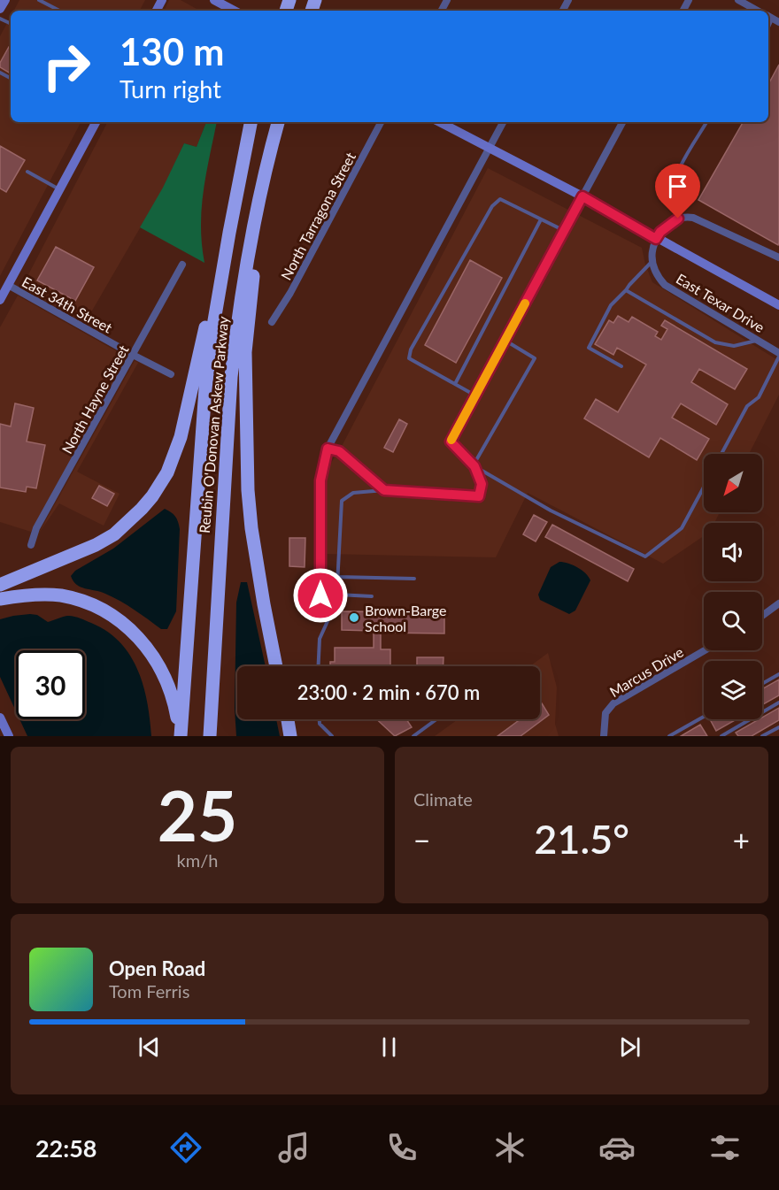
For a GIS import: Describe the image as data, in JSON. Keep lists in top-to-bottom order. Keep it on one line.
{"streets":{"highway":["Reubin O'Donovan Askew Parkway"],"main road":["East Texar Drive"],"street":["North Tarragona Street","East 34th Street","North Hayne Street","Marcus Drive"]},"crossings":[["East 34th Street","North Hayne Street"]],"places":["Brown-Barge School"],"north":"bottom left","page":{"turn":["130 m","Turn right"],"limit":"30","trip":"23:00 · 2 min · 670 m","tile":[["25","km/h"],"Climate"],"heat":["−","21.5°","+"],"song":["Open Road","Tom Ferris"],"tabs":"22:58"}}
